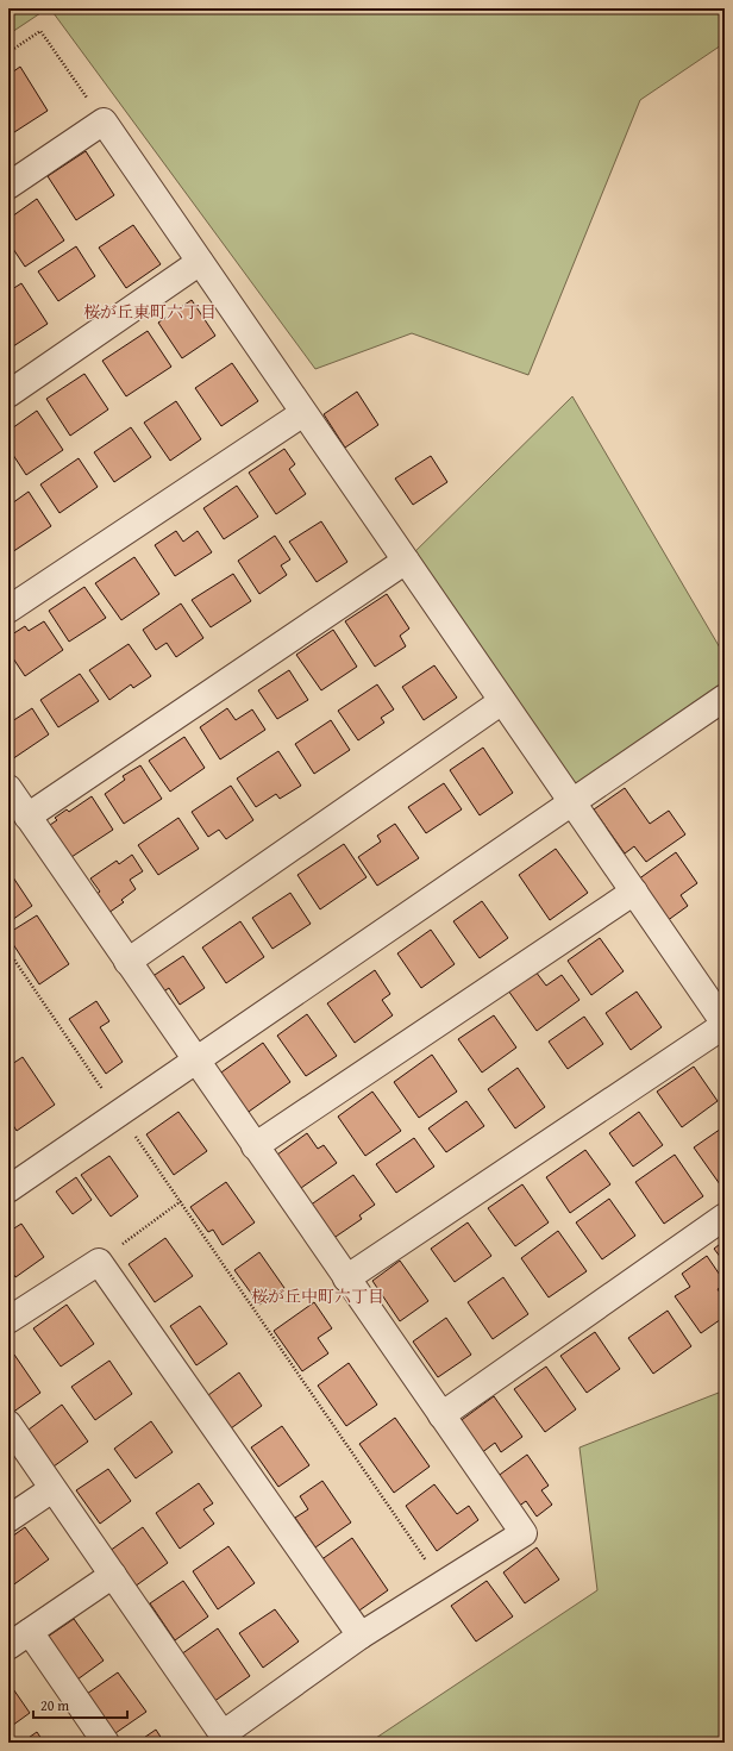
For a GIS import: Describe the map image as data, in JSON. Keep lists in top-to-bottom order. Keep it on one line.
{"districts":["桜が丘東町六丁目","桜が丘中町六丁目"],"scale_bar":"20 m"}
